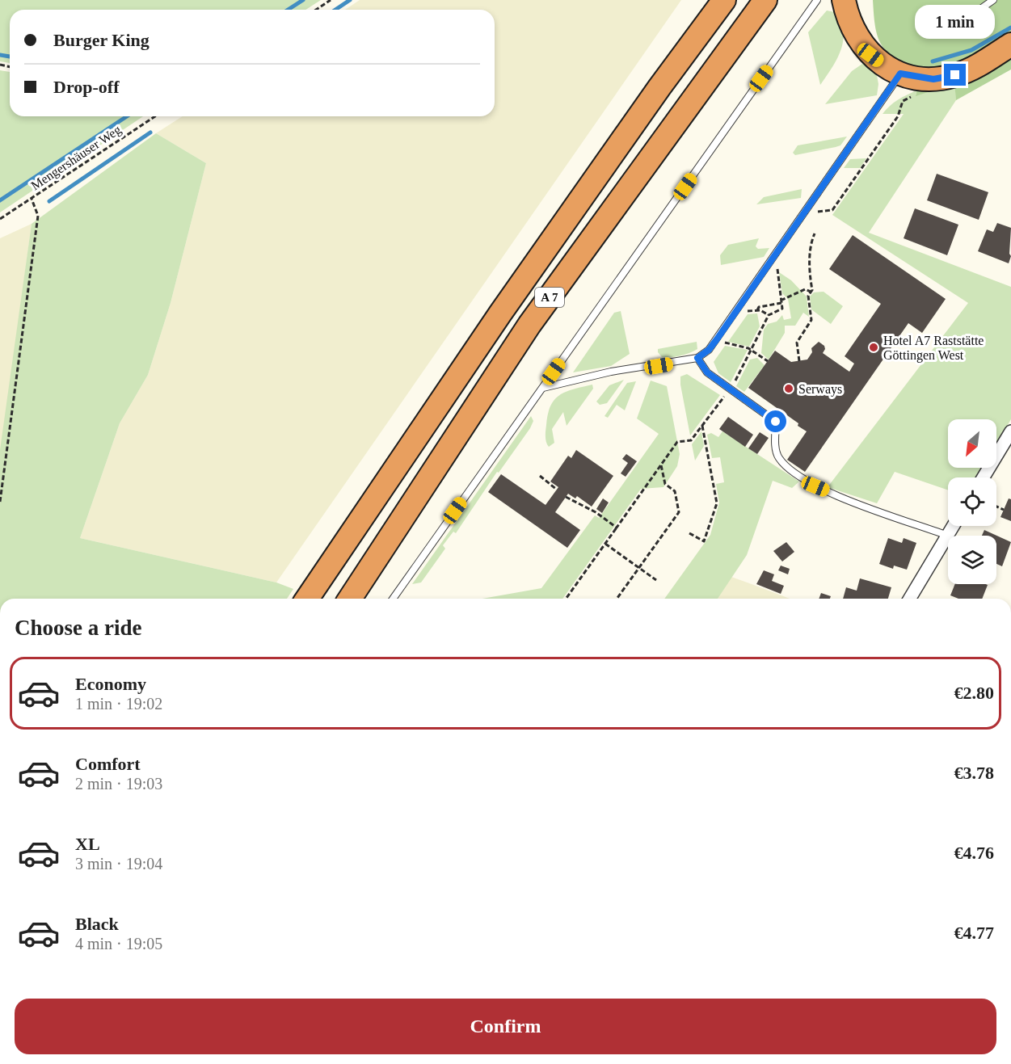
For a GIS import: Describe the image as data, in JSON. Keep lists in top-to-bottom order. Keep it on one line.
{"streets":{"highway":["A 7"],"path":["Mengershäuser Weg"]},"places":["Hotel A7 Raststätte Göttingen West","Serways"],"north":"bottom left","page":{"bubble":"1 min","banner":["Burger King","Drop-off"],"heading":"Choose a ride","list":[{"name":"Economy","note":"1 min · 19:02","value":"€2.80"},{"name":"Comfort","note":"2 min · 19:03","value":"€3.78"},{"name":"XL","note":"3 min · 19:04","value":"€4.76"},{"name":"Black","note":"4 min · 19:05","value":"€4.77"}],"buttons":"Confirm"}}
